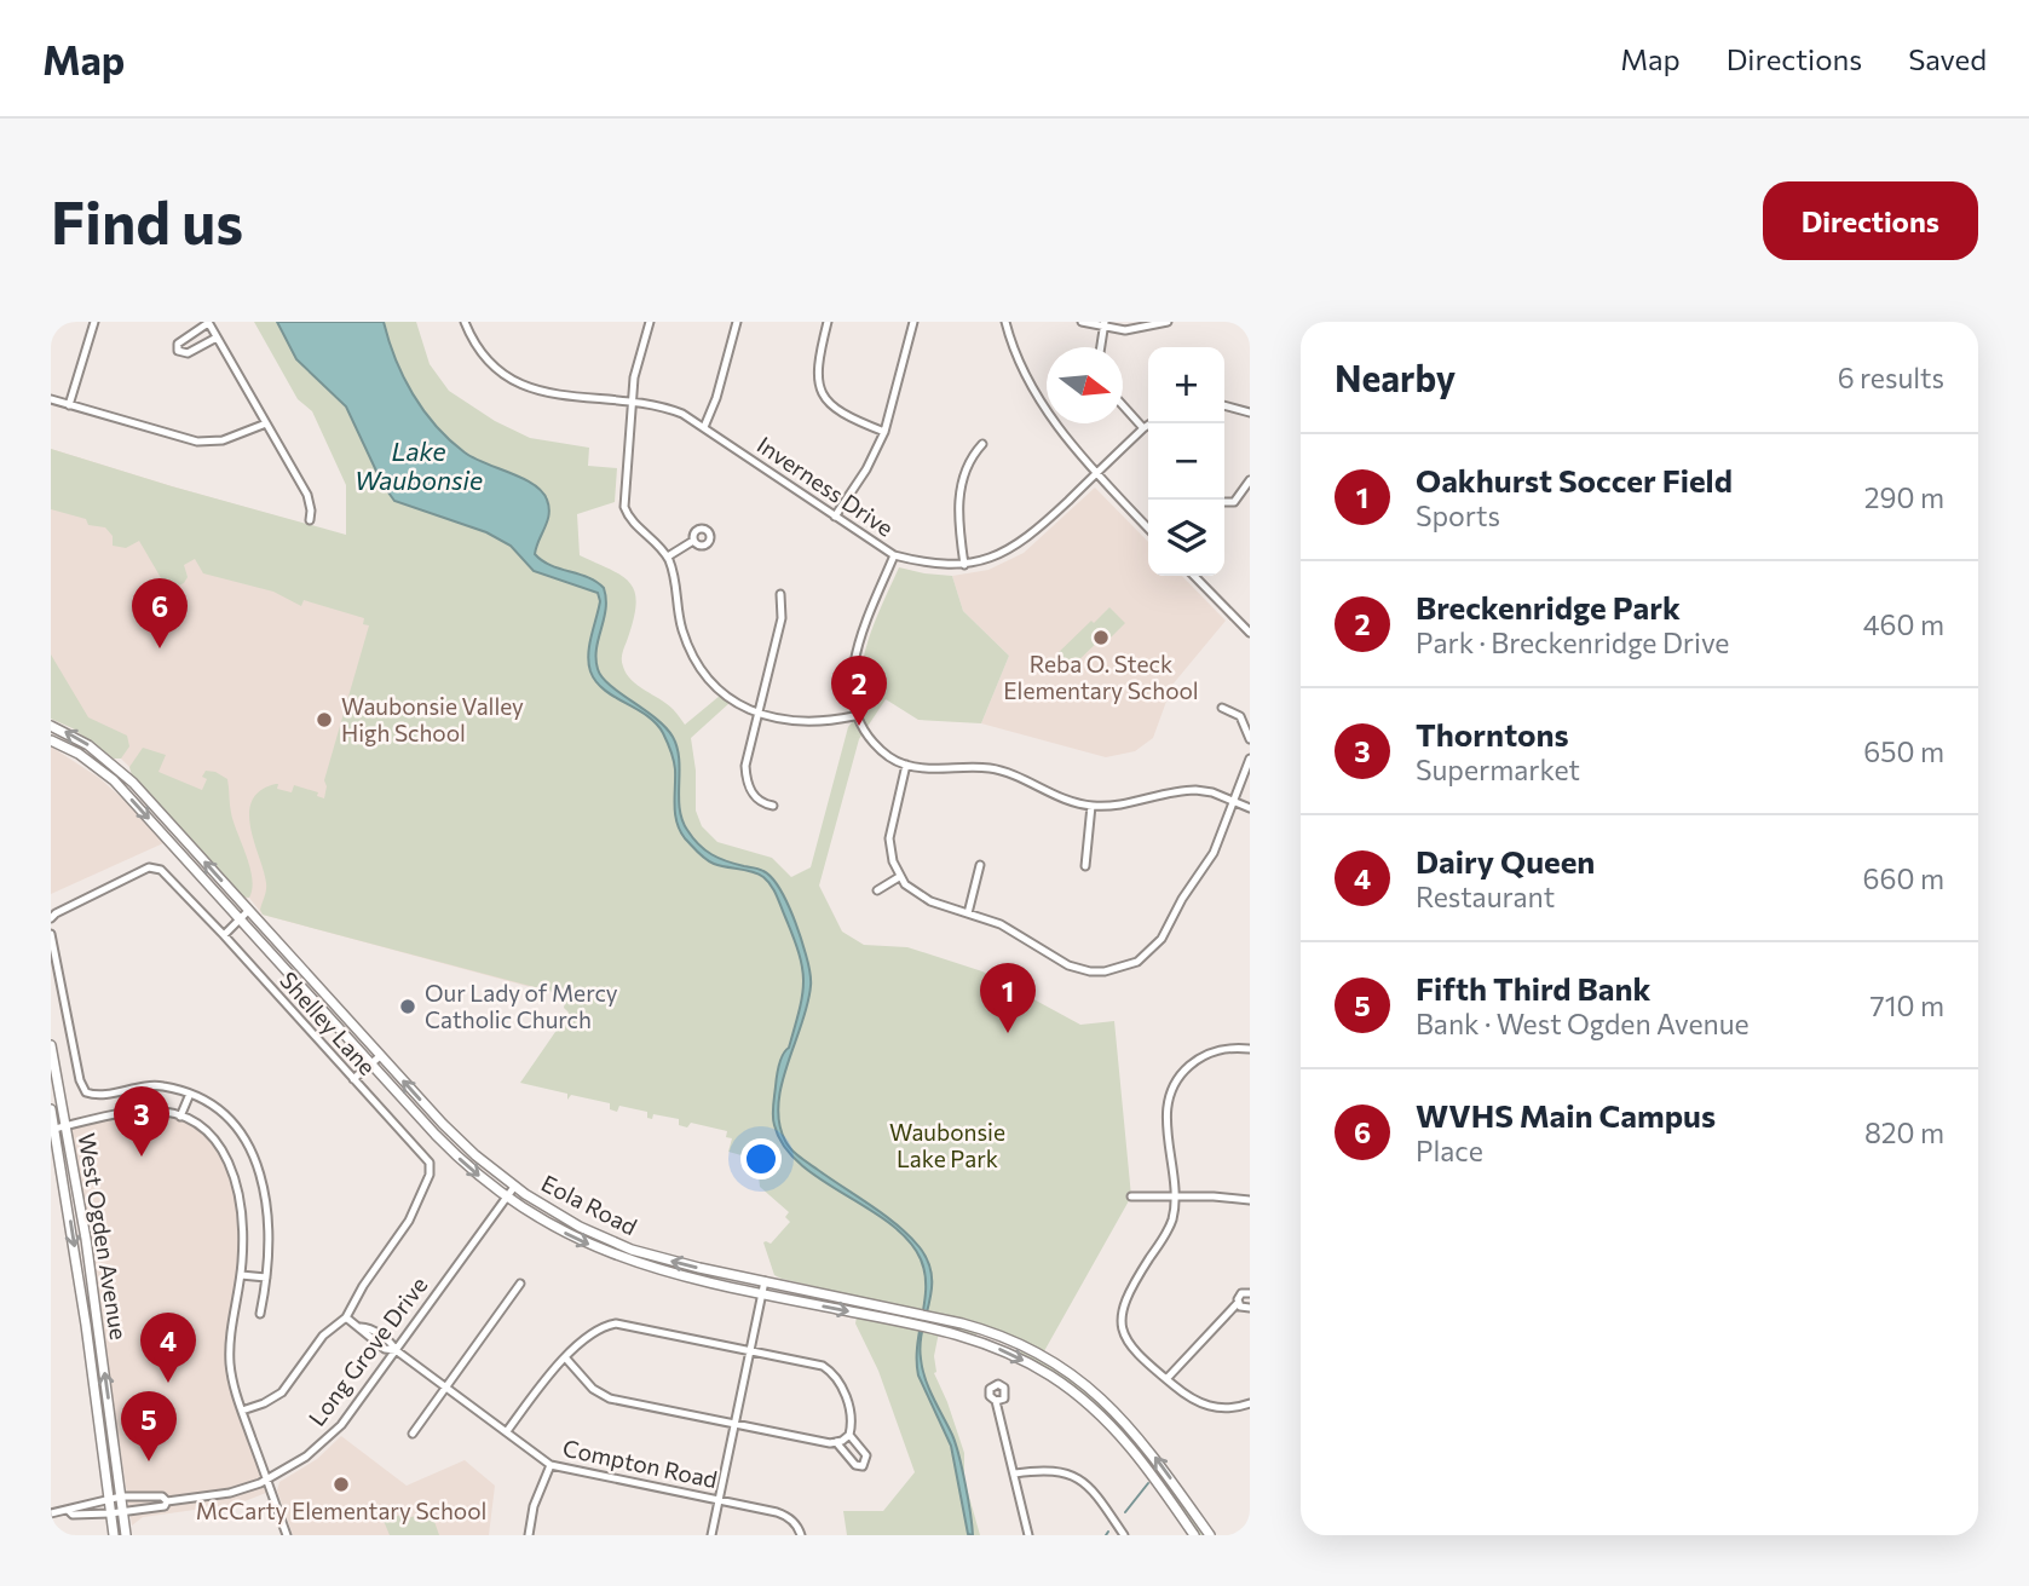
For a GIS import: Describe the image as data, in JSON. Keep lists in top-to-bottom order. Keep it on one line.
{"streets":{"main road":["Eola Road","West Ogden Avenue"],"street":["Inverness Drive","Shelley Lane","Long Grove Drive","Compton Road"]},"crossings":[["Shelley Lane","Compton Road"],["Eola Road","Long Grove Drive"],["West Ogden Avenue","Long Grove Drive"],["Long Grove Drive","Compton Road"]],"water":["Lake Waubonsie"],"parks":["Waubonsie Lake Park"],"places":["Reba O. Steck Elementary School","Waubonsie Valley High School","Our Lady of Mercy Catholic Church","McCarty Elementary School"],"north":"right","page":{"header":"Map","nav":["Map","Directions","Saved"],"buttons":"Directions","title":"Find us","heading":["Nearby","6 results"],"map_buttons":["+","−"],"list":[{"mark":"1","name":"Oakhurst Soccer Field","note":"Sports","value":"290 m"},{"mark":"2","name":"Breckenridge Park","note":"Park · Breckenridge Drive","value":"460 m"},{"mark":"3","name":"Thorntons","note":"Supermarket","value":"650 m"},{"mark":"4","name":"Dairy Queen","note":"Restaurant","value":"660 m"},{"mark":"5","name":"Fifth Third Bank","note":"Bank · West Ogden Avenue","value":"710 m"},{"mark":"6","name":"WVHS Main Campus","note":"Place","value":"820 m"}],"pins":["6","2","1","3","4","5"]}}
